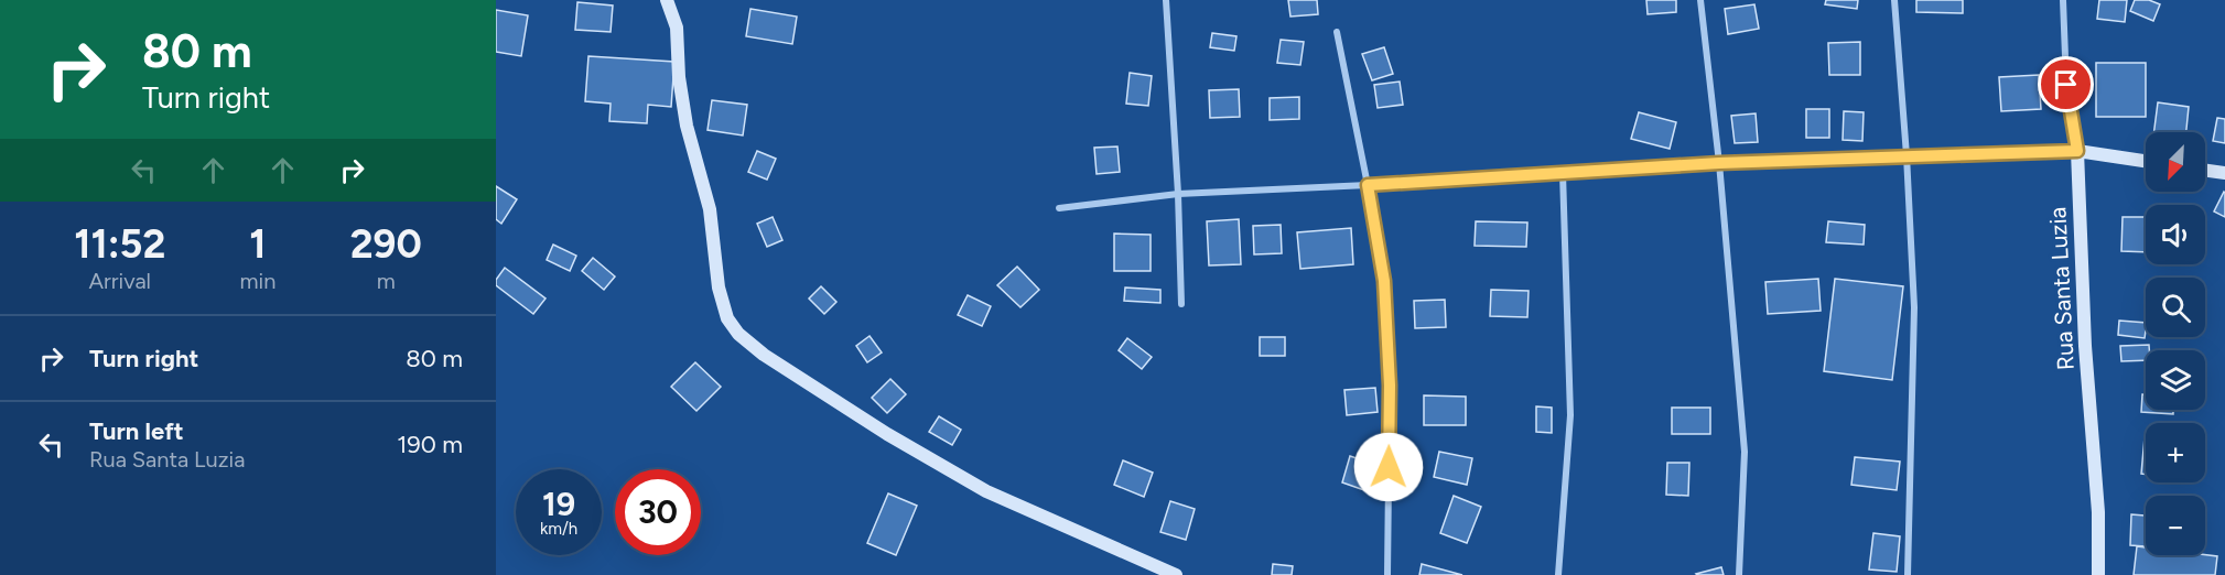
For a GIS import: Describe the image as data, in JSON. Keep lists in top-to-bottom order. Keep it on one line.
{"streets":{"street":["Rua Santa Luzia"]},"north":"bottom left","page":{"turn":["80 m","Turn right"],"map_buttons":["+","−"],"eta":["11:52","Arrival","1","min","290","m"],"list":[{"name":"Turn right","value":"80 m"},{"name":"Turn left","note":"Rua Santa Luzia","value":"190 m"}],"speed":"19 km/h","limit":"30"}}
